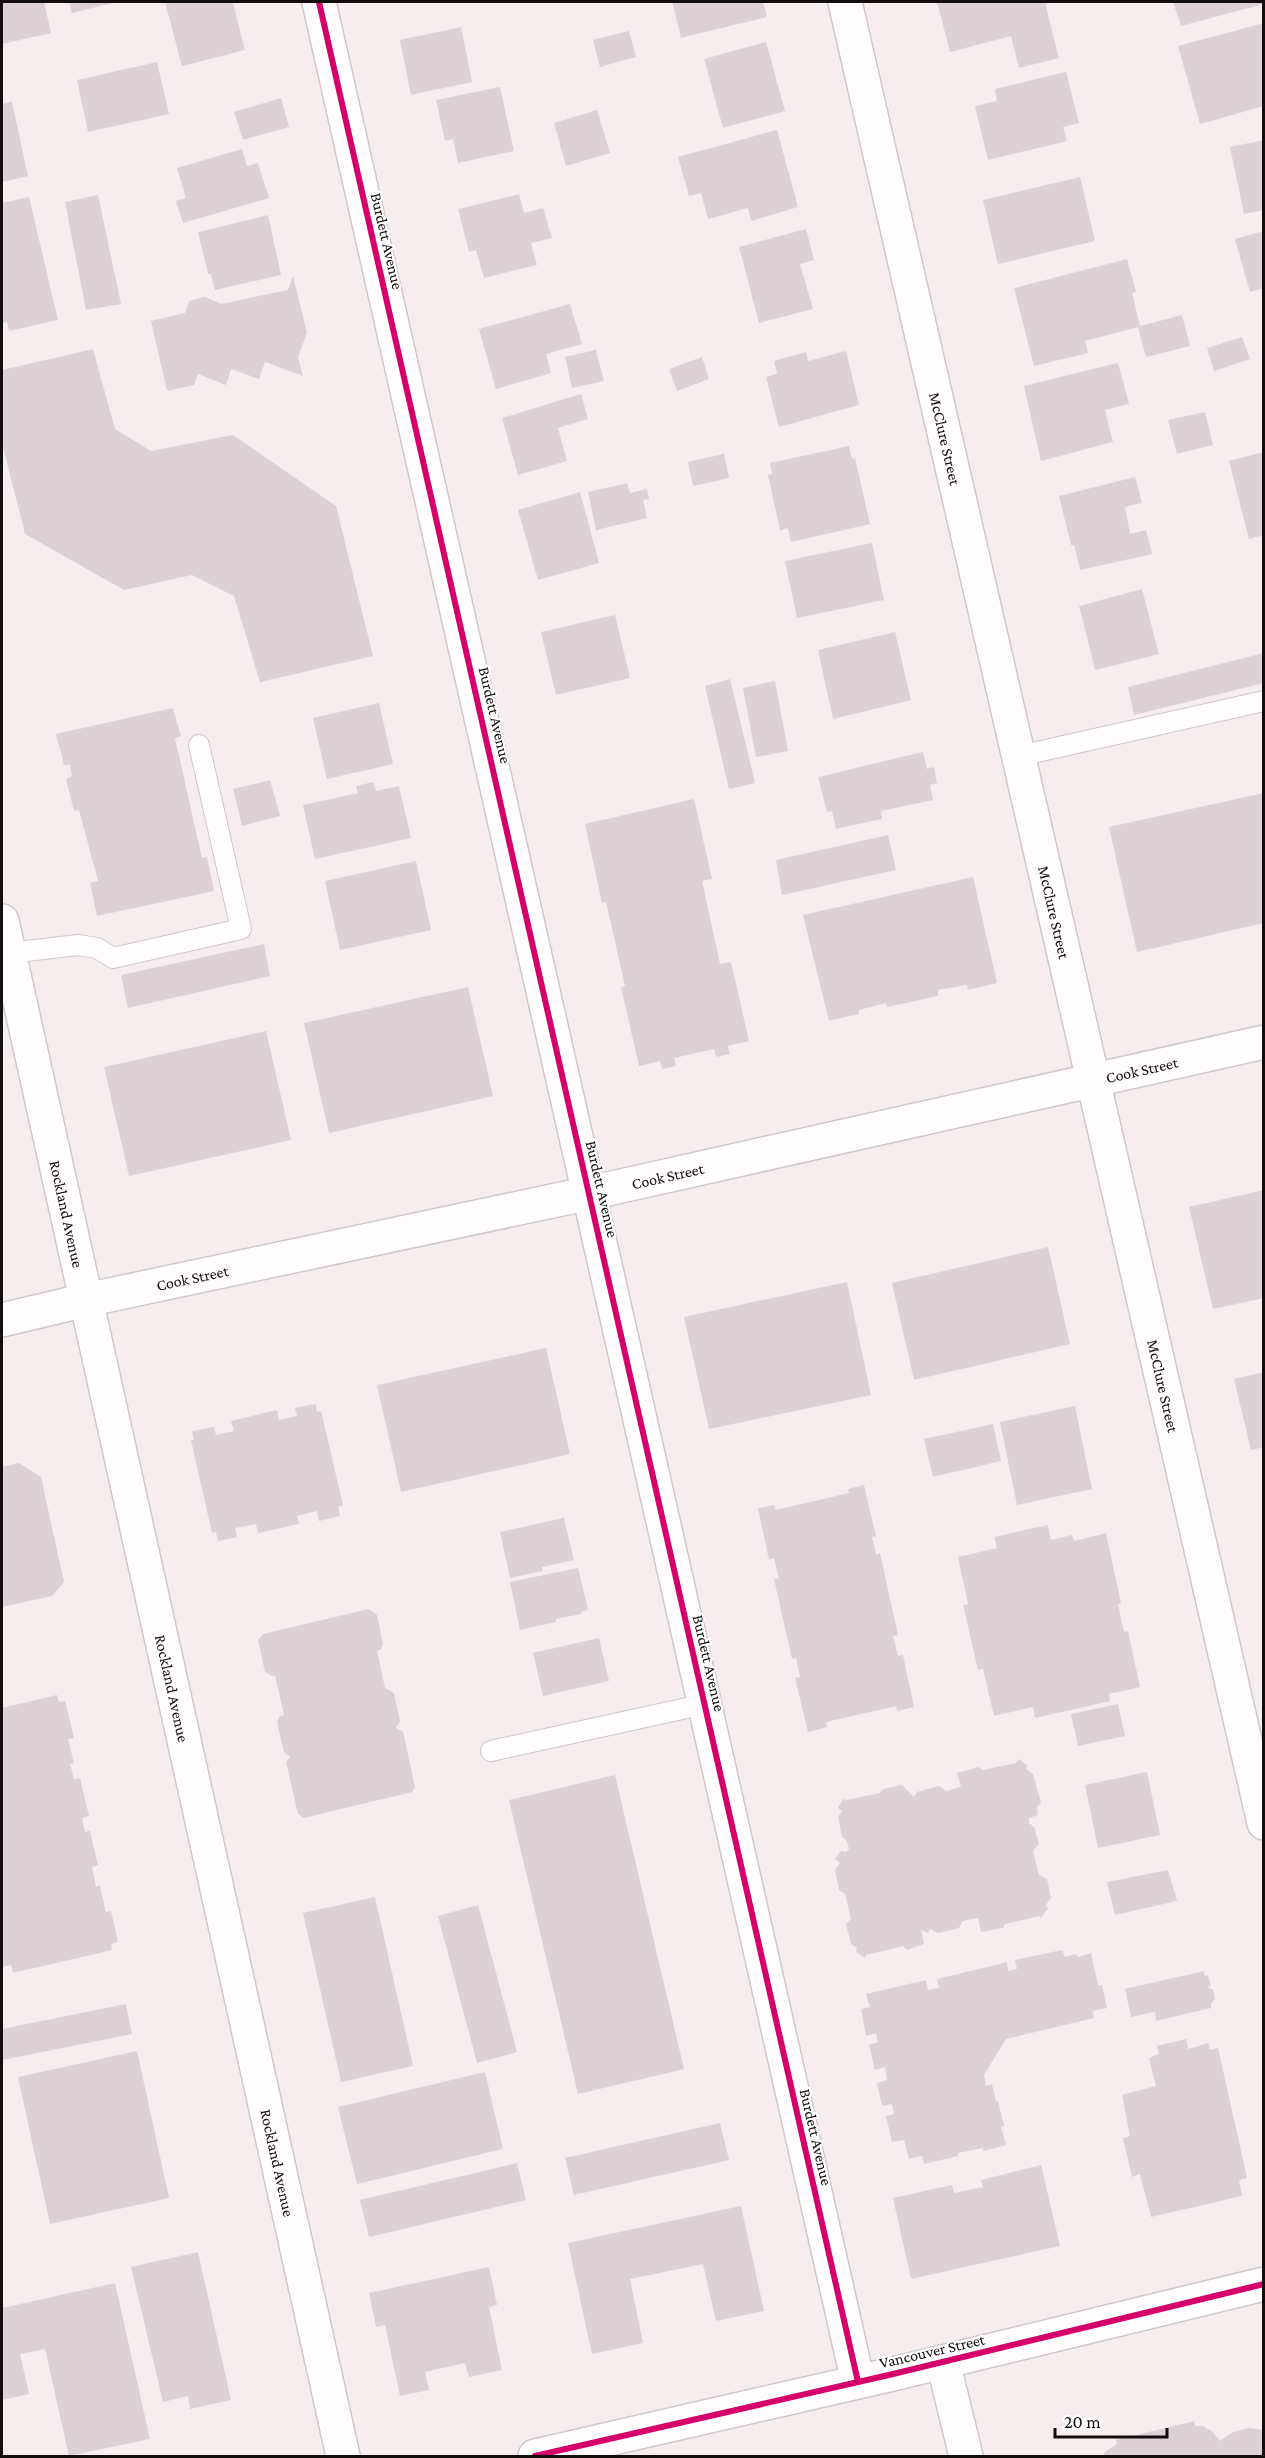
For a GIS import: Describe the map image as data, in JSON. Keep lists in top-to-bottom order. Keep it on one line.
{"streets":{"street":["Burdett Avenue","McClure Street","Cook Street","Rockland Avenue","Vancouver Street"]},"crossings":[["Burdett Avenue","Cook Street"],["Burdett Avenue","Vancouver Street"],["McClure Street","Cook Street"],["Cook Street","Rockland Avenue"]],"scale_bar":"20 m"}
